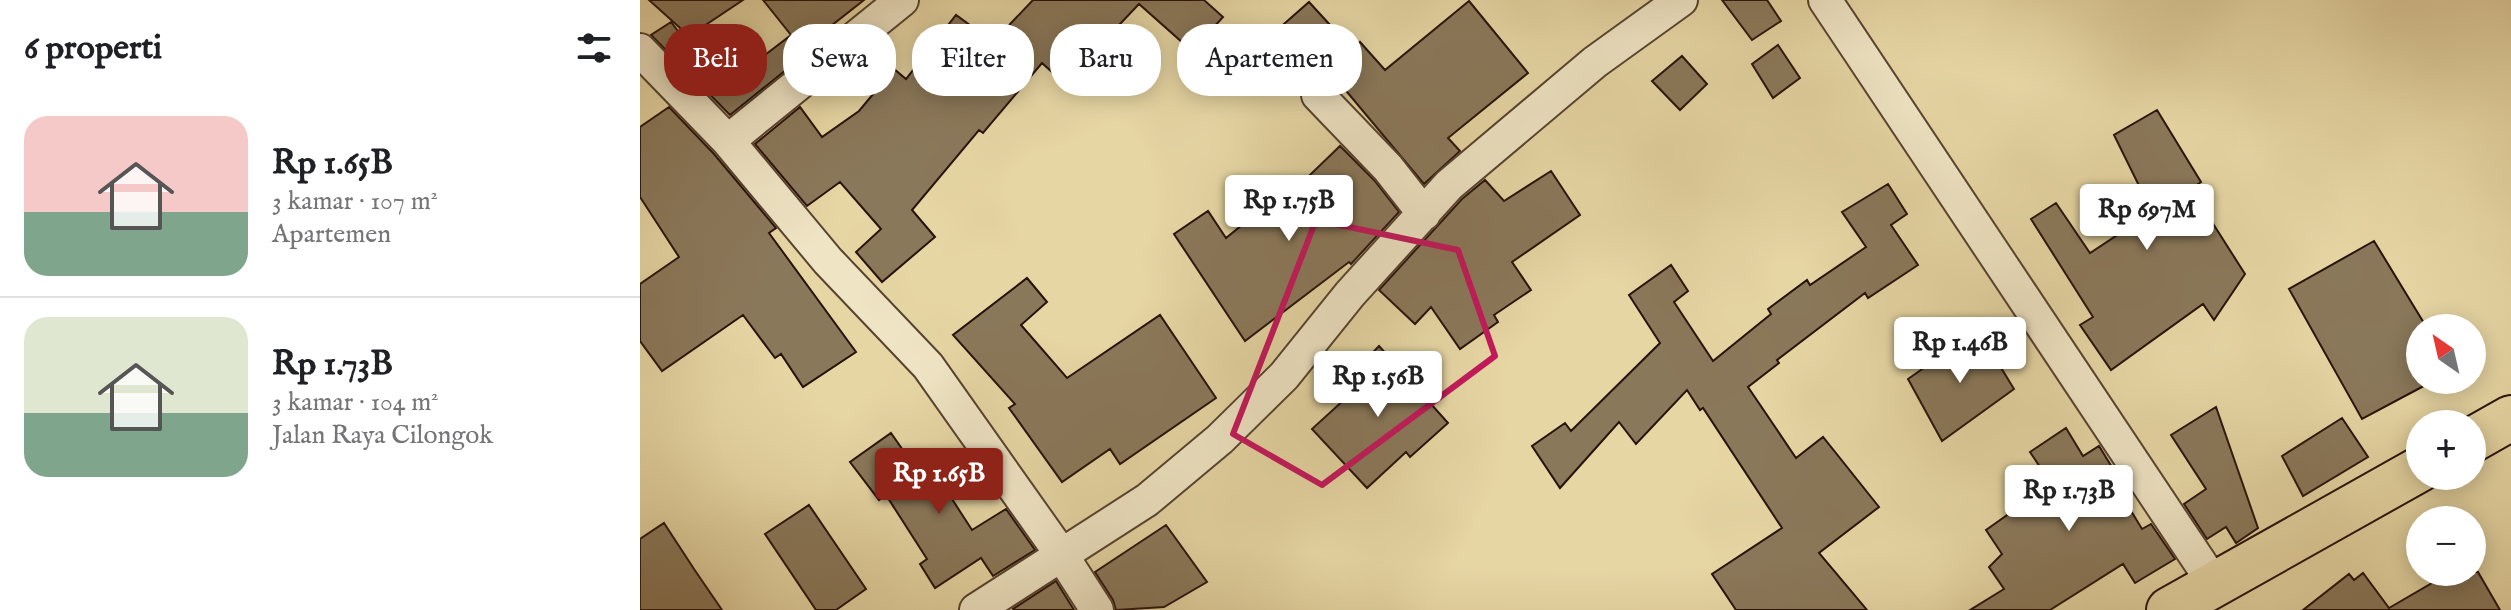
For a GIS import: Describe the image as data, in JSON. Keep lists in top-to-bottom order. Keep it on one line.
{"north":"top left","page":{"heading":"6 properti","chip":["Beli","Sewa","Filter","Baru","Apartemen"],"list":[{"name":"Rp 1.65B","note":"3 kamar · 107 m² · Apartemen"},{"name":"Rp 1.73B","note":"3 kamar · 104 m² · Jalan Raya Cilongok"}],"price":["Rp 1.75B","Rp 697M","Rp 1.46B","Rp 1.56B","Rp 1.65B","Rp 1.73B"],"map_buttons":["+","−"]}}
